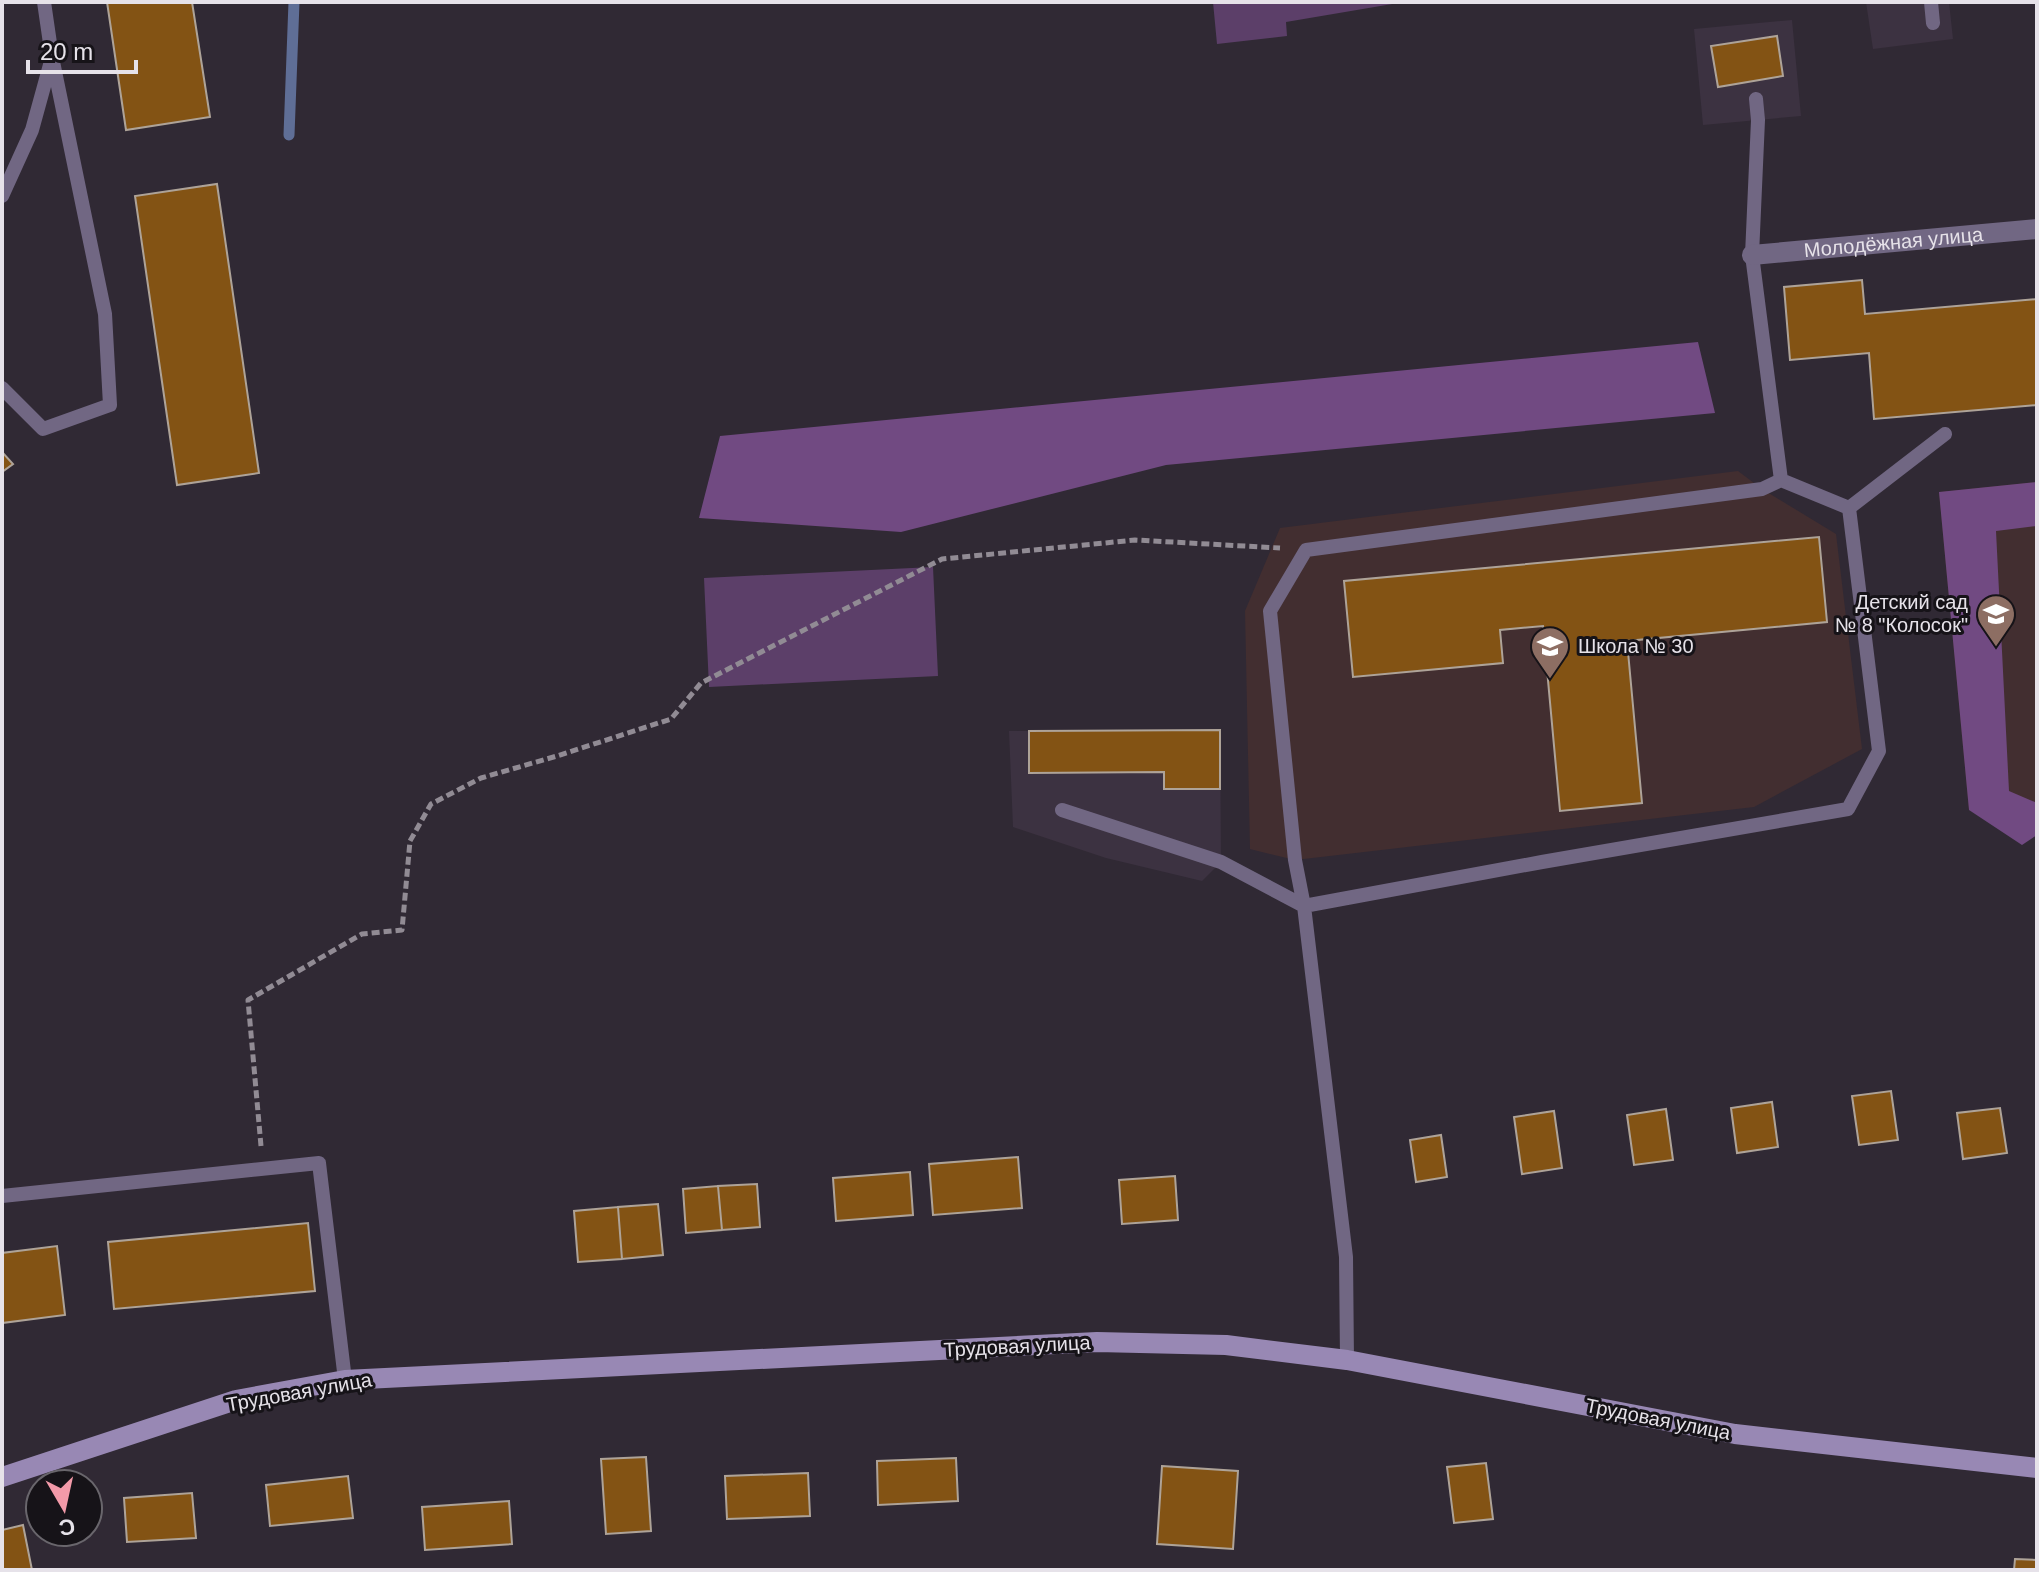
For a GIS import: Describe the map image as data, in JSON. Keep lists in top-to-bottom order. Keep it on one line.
{"streets":{"main road":["Трудовая улица"],"street":["Молодёжная улица"]},"places":{"school or university":["Детский сад № 8 \"Колосок\"","Школа № 30"]},"scale_bar":"20 m","north":"bottom"}
